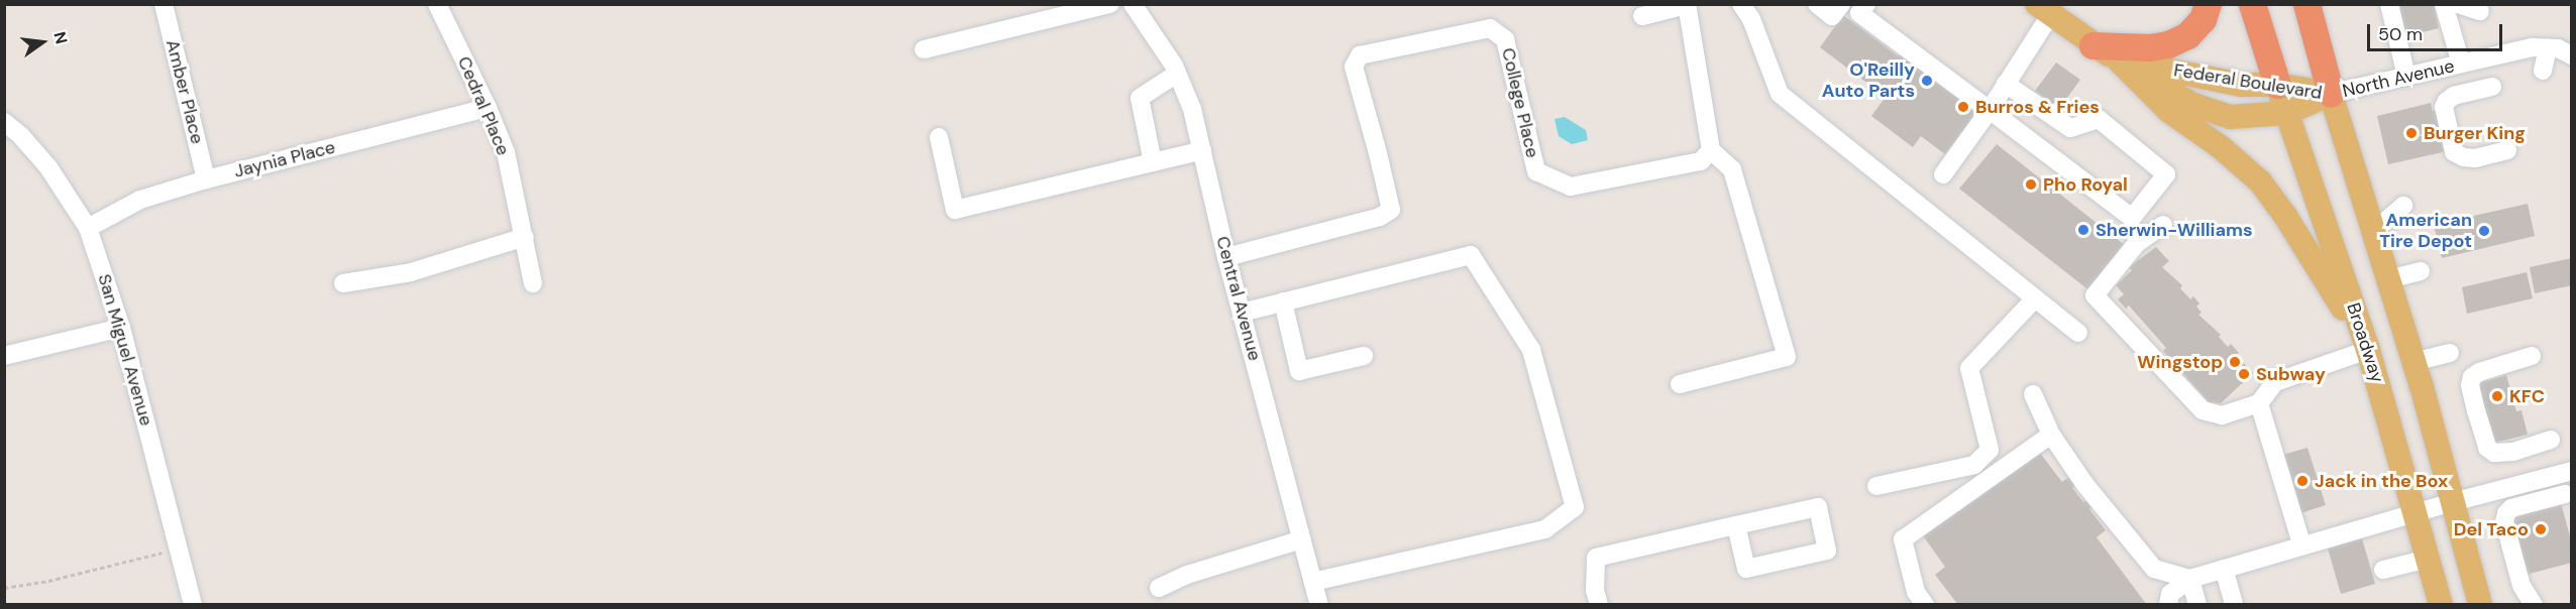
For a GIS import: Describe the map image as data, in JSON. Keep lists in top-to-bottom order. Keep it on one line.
{"streets":{"main road":["Federal Boulevard","Broadway"],"street":["North Avenue","Amber Place","College Place","Cedral Place","Jaynia Place","Central Avenue","San Miguel Avenue"]},"crossings":[["North Avenue","Federal Boulevard"],["Federal Boulevard","Broadway"],["Amber Place","Jaynia Place"],["College Place","Central Avenue"],["Cedral Place","Jaynia Place"],["Jaynia Place","San Miguel Avenue"]],"places":["O'Reilly Auto Parts","Burros & Fries","Burger King","Pho Royal","Sherwin-Williams","American Tire Depot","Wingstop","Subway","KFC","Jack in the Box","Del Taco"],"scale_bar":"50 m","north":"right"}
